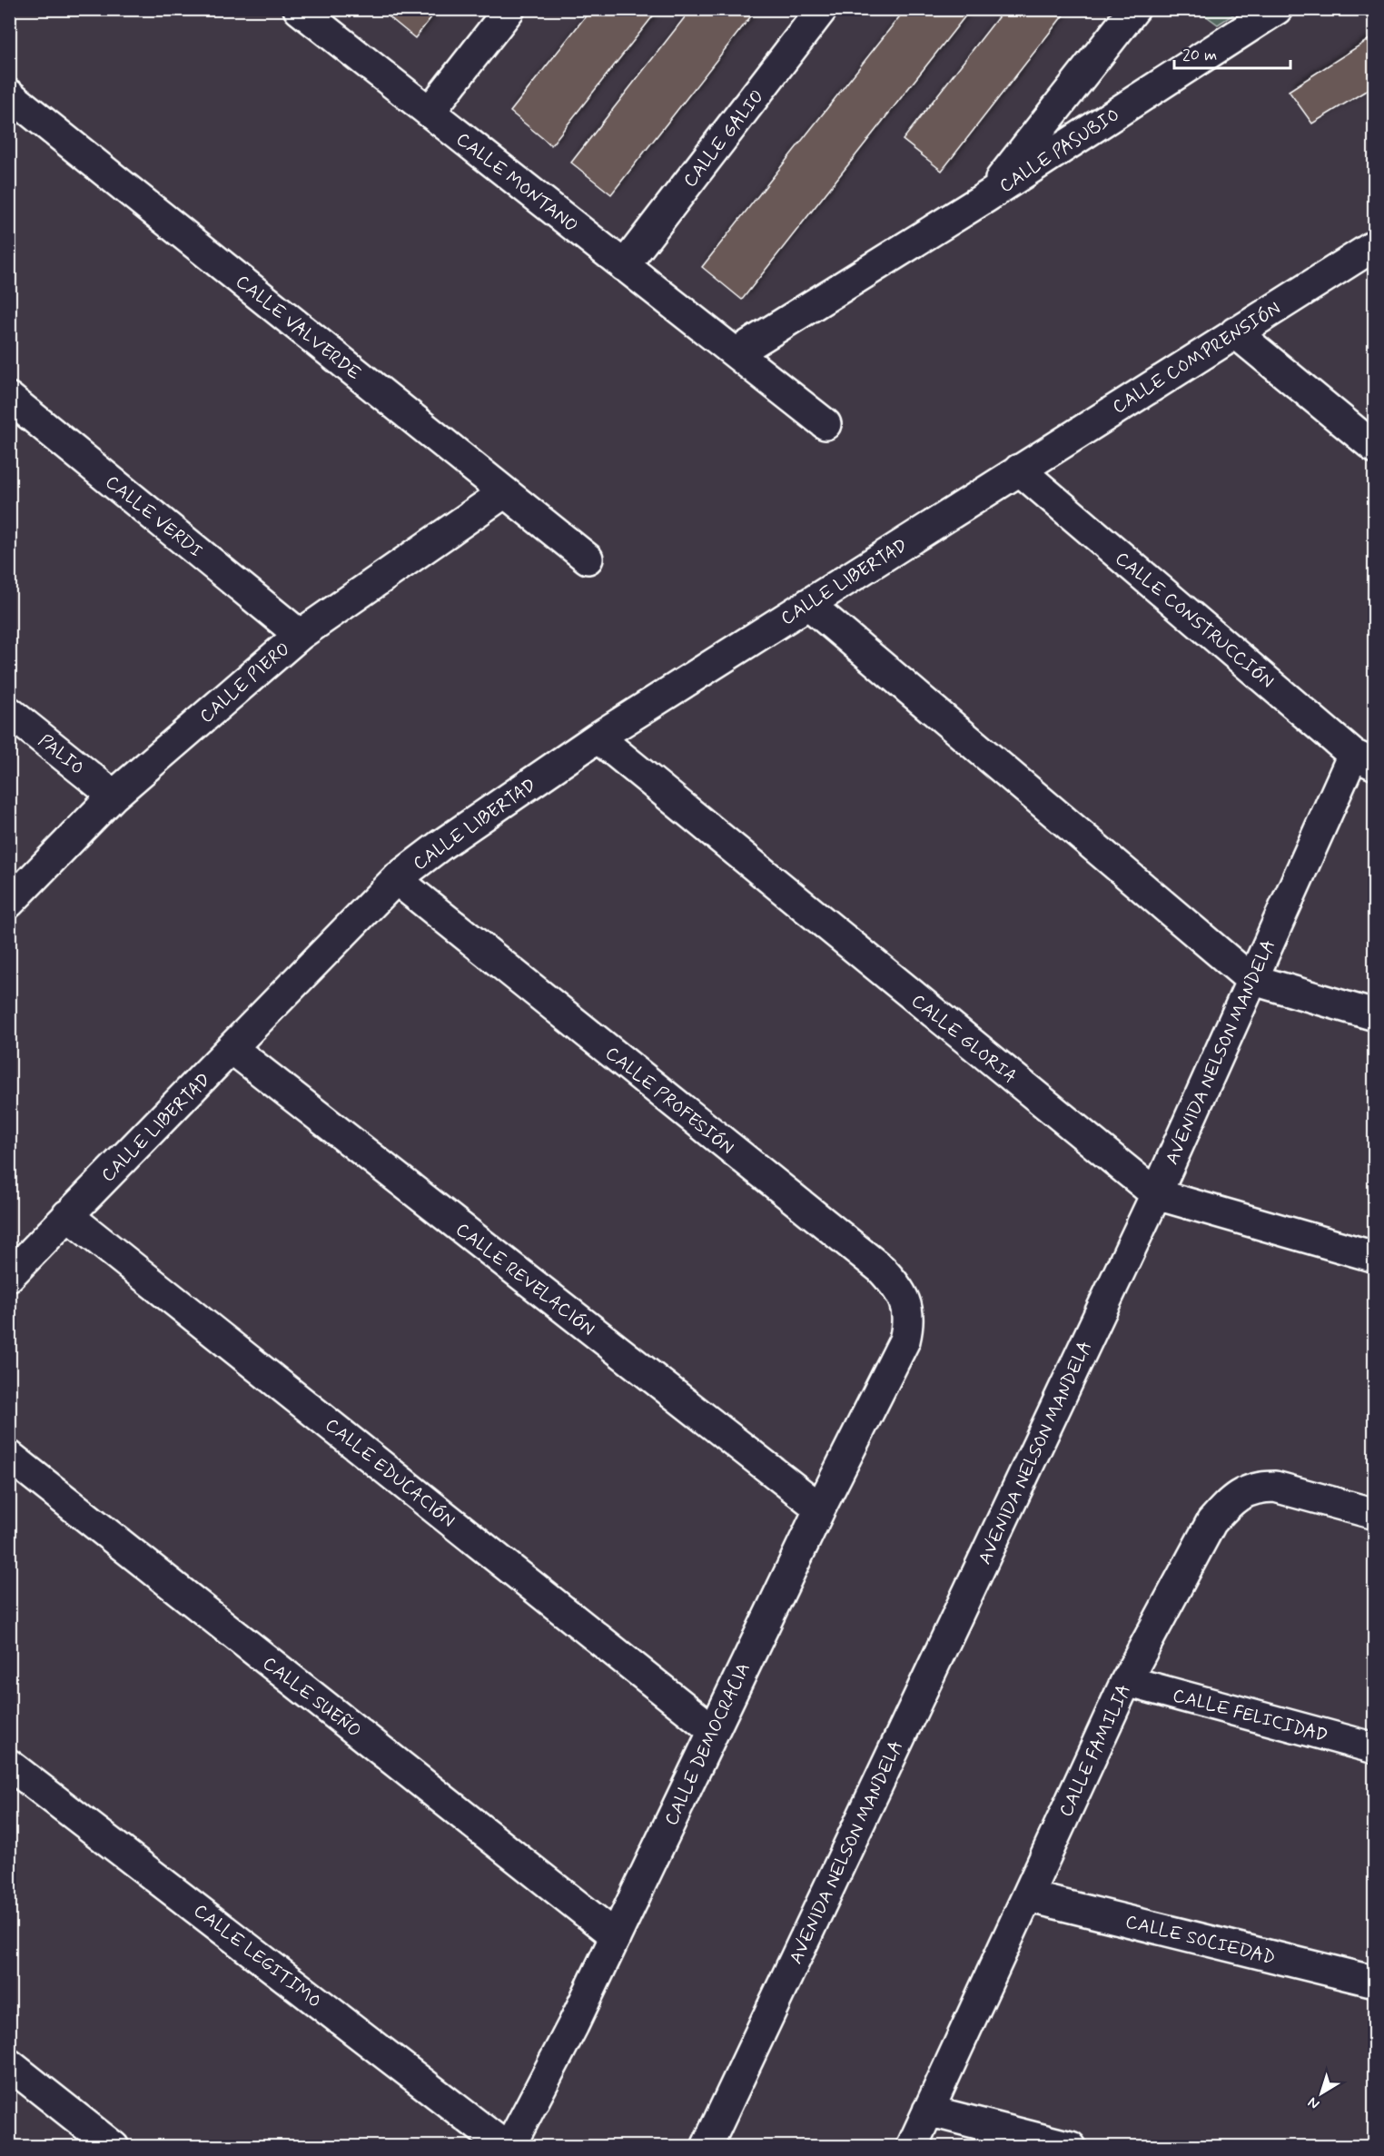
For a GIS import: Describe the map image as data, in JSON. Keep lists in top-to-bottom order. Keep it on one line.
{"streets":{"street":["CALLE GALIO","CALLE PASUBIO","CALLE MONTANO","CALLE VALVERDE","CALLE COMPRENSIÓN","CALLE VERDI","CALLE LIBERTAD","CALLE CONSTRUCCIÓN","CALLE PIERO","PALIO","CALLE GLORIA","AVENIDA NELSON MANDELA","CALLE PROFESIÓN","CALLE REVELACIÓN","CALLE EDUCACIÓN","CALLE SUEÑO","CALLE FELICIDAD","CALLE DEMOCRACIA","CALLE FAMILIA","CALLE SOCIEDAD","CALLE LEGITIMO"]},"crossings":[["CALLE GALIO","CALLE MONTANO"],["CALLE VALVERDE","CALLE PIERO"],["CALLE COMPRENSIÓN","CALLE LIBERTAD"],["CALLE COMPRENSIÓN","CALLE CONSTRUCCIÓN"],["CALLE VERDI","CALLE PIERO"],["CALLE LIBERTAD","CALLE CONSTRUCCIÓN"],["CALLE LIBERTAD","CALLE GLORIA"],["CALLE LIBERTAD","CALLE PROFESIÓN"],["CALLE LIBERTAD","CALLE REVELACIÓN"],["CALLE LIBERTAD","CALLE EDUCACIÓN"],["CALLE CONSTRUCCIÓN","AVENIDA NELSON MANDELA"],["CALLE PIERO","PALIO"],["CALLE GLORIA","AVENIDA NELSON MANDELA"],["CALLE PROFESIÓN","CALLE DEMOCRACIA"],["CALLE REVELACIÓN","CALLE DEMOCRACIA"],["CALLE EDUCACIÓN","CALLE DEMOCRACIA"],["CALLE SUEÑO","CALLE DEMOCRACIA"],["CALLE FELICIDAD","CALLE FAMILIA"],["CALLE DEMOCRACIA","CALLE LEGITIMO"],["CALLE FAMILIA","CALLE SOCIEDAD"]],"scale_bar":"20 m","north":"bottom left"}
